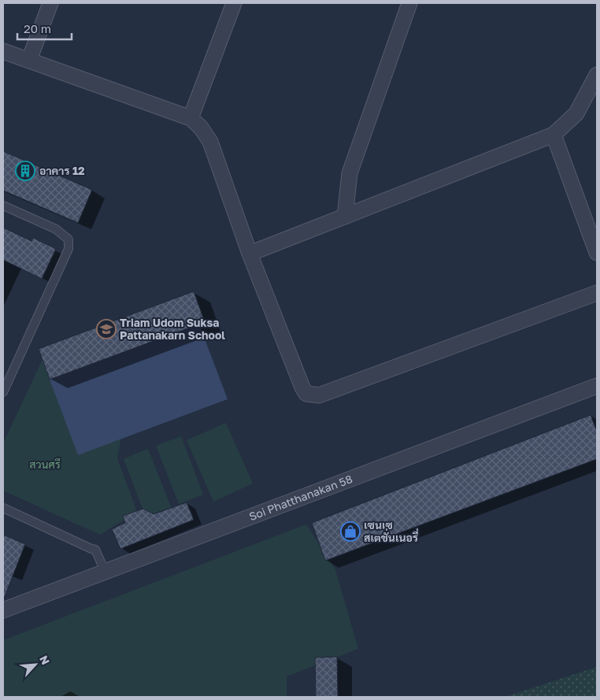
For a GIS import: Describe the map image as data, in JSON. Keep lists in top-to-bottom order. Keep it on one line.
{"streets":{"street":["Soi Phatthanakan 58"]},"parks":["สวนศรี"],"places":{"building":["อาคาร 12"],"school or university":["Triam Udom Suksa Pattanakarn School"],"shop":["เซนเซ สเตชั่นเนอรี่"]},"scale_bar":"20 m","north":"top right"}
